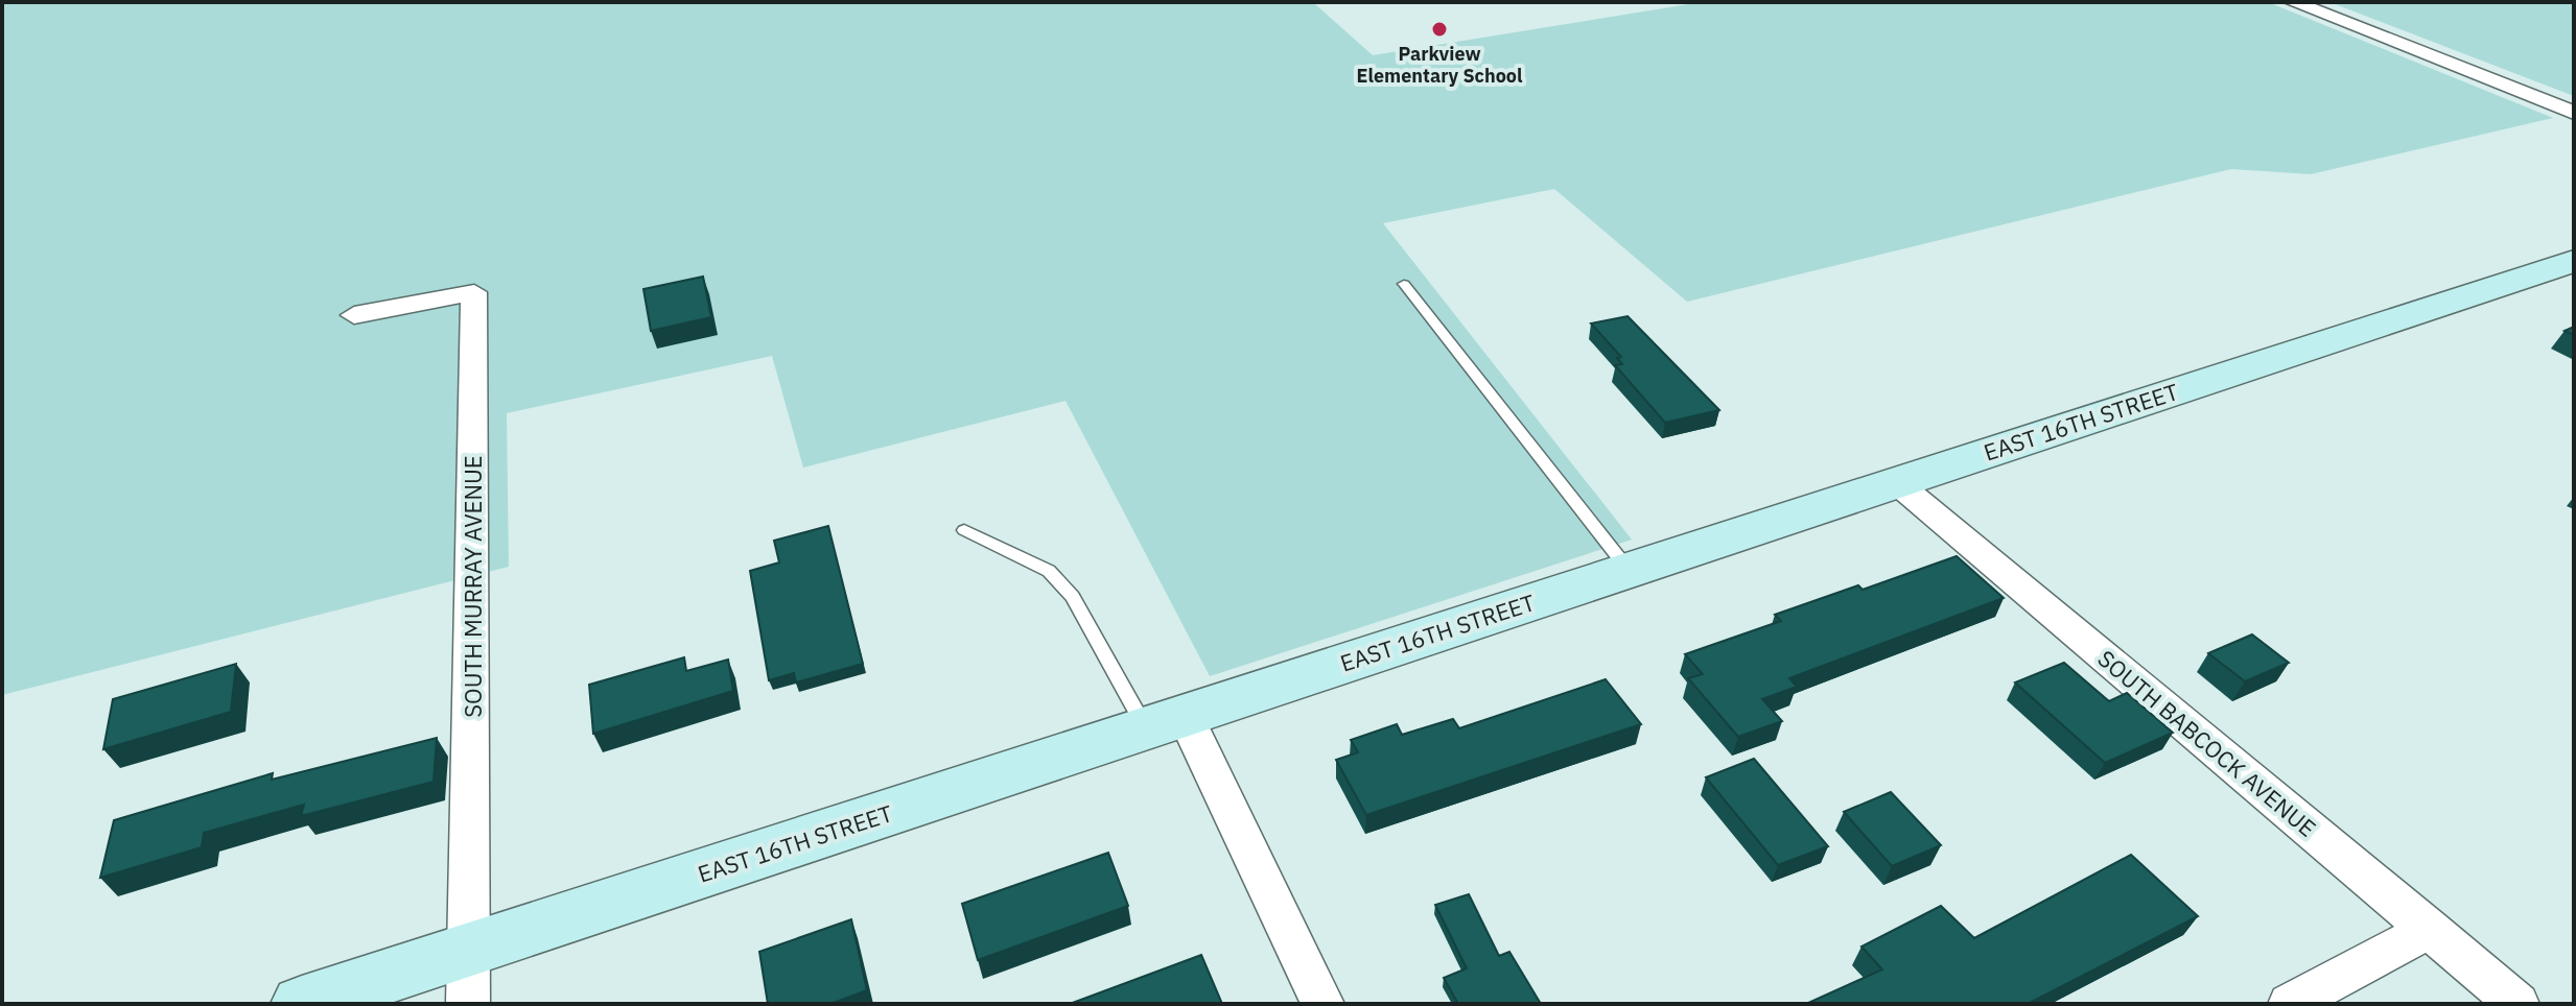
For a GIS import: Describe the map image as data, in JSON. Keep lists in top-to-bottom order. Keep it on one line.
{"streets":{"street":["EAST 16TH STREET","SOUTH MURRAY AVENUE","SOUTH BABCOCK AVENUE"]},"crossings":[["EAST 16TH STREET","SOUTH MURRAY AVENUE"],["EAST 16TH STREET","SOUTH BABCOCK AVENUE"]],"places":["Parkview Elementary School"]}
